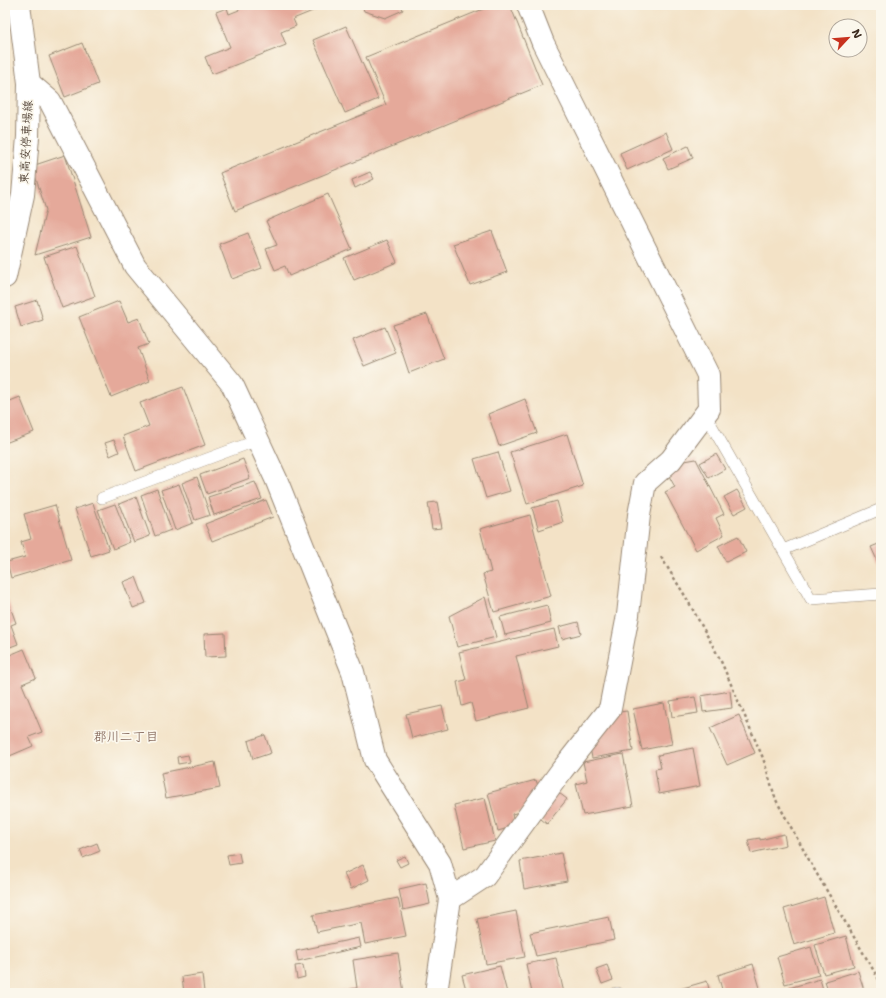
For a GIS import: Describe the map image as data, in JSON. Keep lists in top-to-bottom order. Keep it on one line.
{"streets":{"street":["東高安停車場線"]},"districts":["郡川二丁目"],"north":"top right"}
